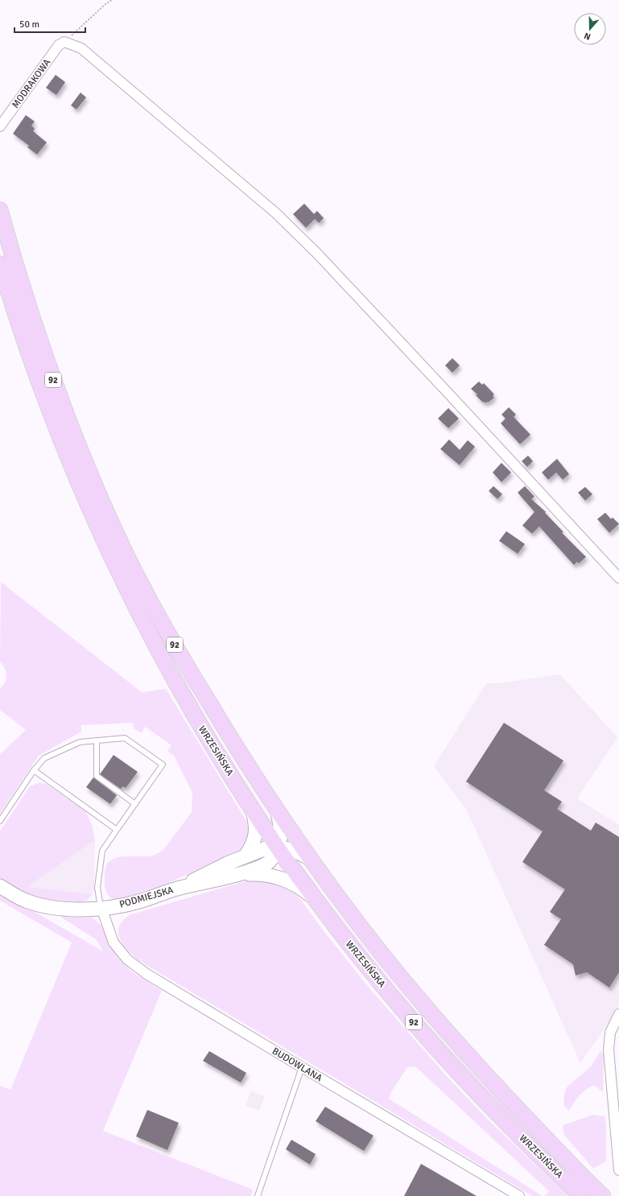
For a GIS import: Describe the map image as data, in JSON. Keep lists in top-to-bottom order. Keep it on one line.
{"streets":{"main road":["92","WRZESIŃSKA"],"street":["MODRAKOWA","PODMIEJSKA","BUDOWLANA"]},"crossings":[["WRZESIŃSKA","PODMIEJSKA"],["PODMIEJSKA","BUDOWLANA"]],"scale_bar":"50 m","north":"bottom"}
